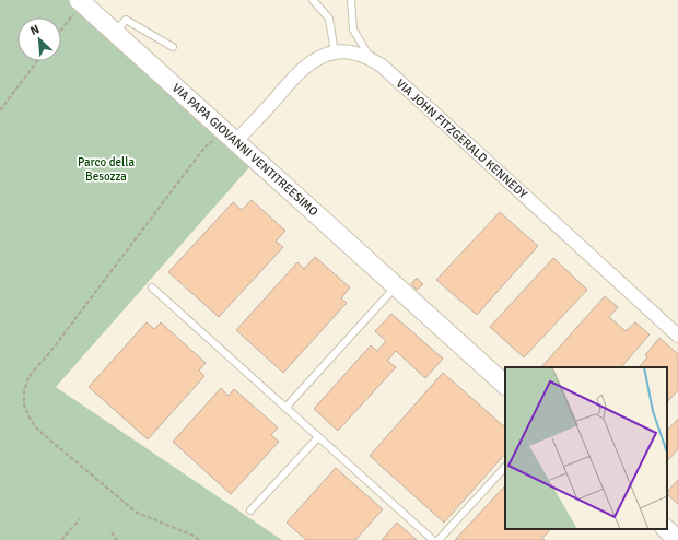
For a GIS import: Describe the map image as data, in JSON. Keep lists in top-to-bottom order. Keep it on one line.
{"streets":{"street":["VIA JOHN FITZGERALD KENNEDY","VIA PAPA GIOVANNI VENTITREESIMO"]},"crossings":[["VIA JOHN FITZGERALD KENNEDY","VIA PAPA GIOVANNI VENTITREESIMO"]],"parks":["Parco della Besozza"],"north":"top left"}
